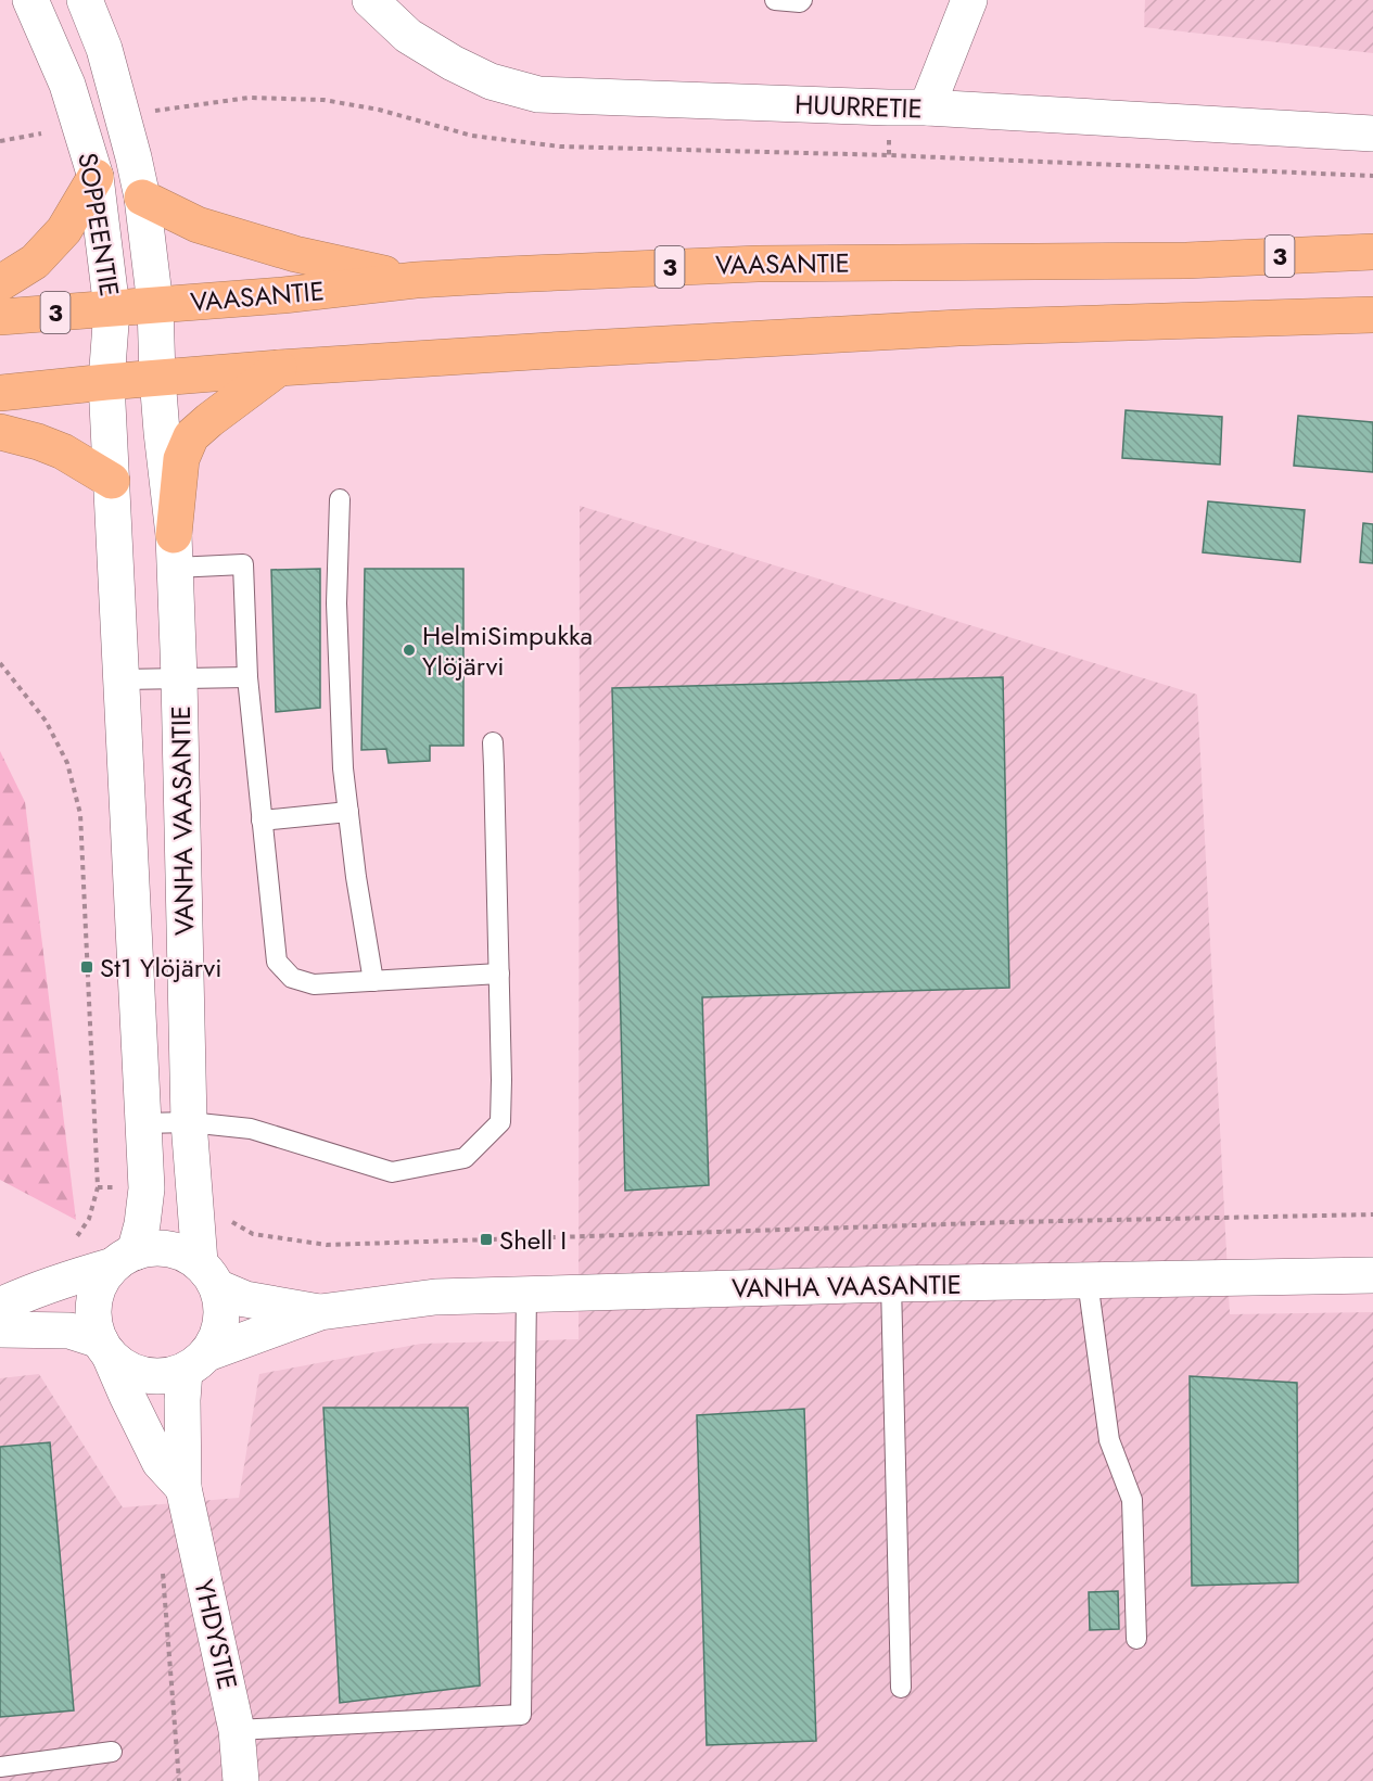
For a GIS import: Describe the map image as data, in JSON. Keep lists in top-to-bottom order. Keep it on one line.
{"streets":{"highway":["3","VAASANTIE"],"main road":["HUURRETIE","SOPPEENTIE","VANHA VAASANTIE","YHDYSTIE"]},"crossings":[["SOPPEENTIE","3"],["SOPPEENTIE","VAASANTIE"],["SOPPEENTIE","VANHA VAASANTIE"],["3","VAASANTIE"],["VANHA VAASANTIE","YHDYSTIE"]],"places":{"other":["HelmiSimpukka Ylöjärvi"],"transit":["St1 Ylöjärvi","Shell I"]}}
